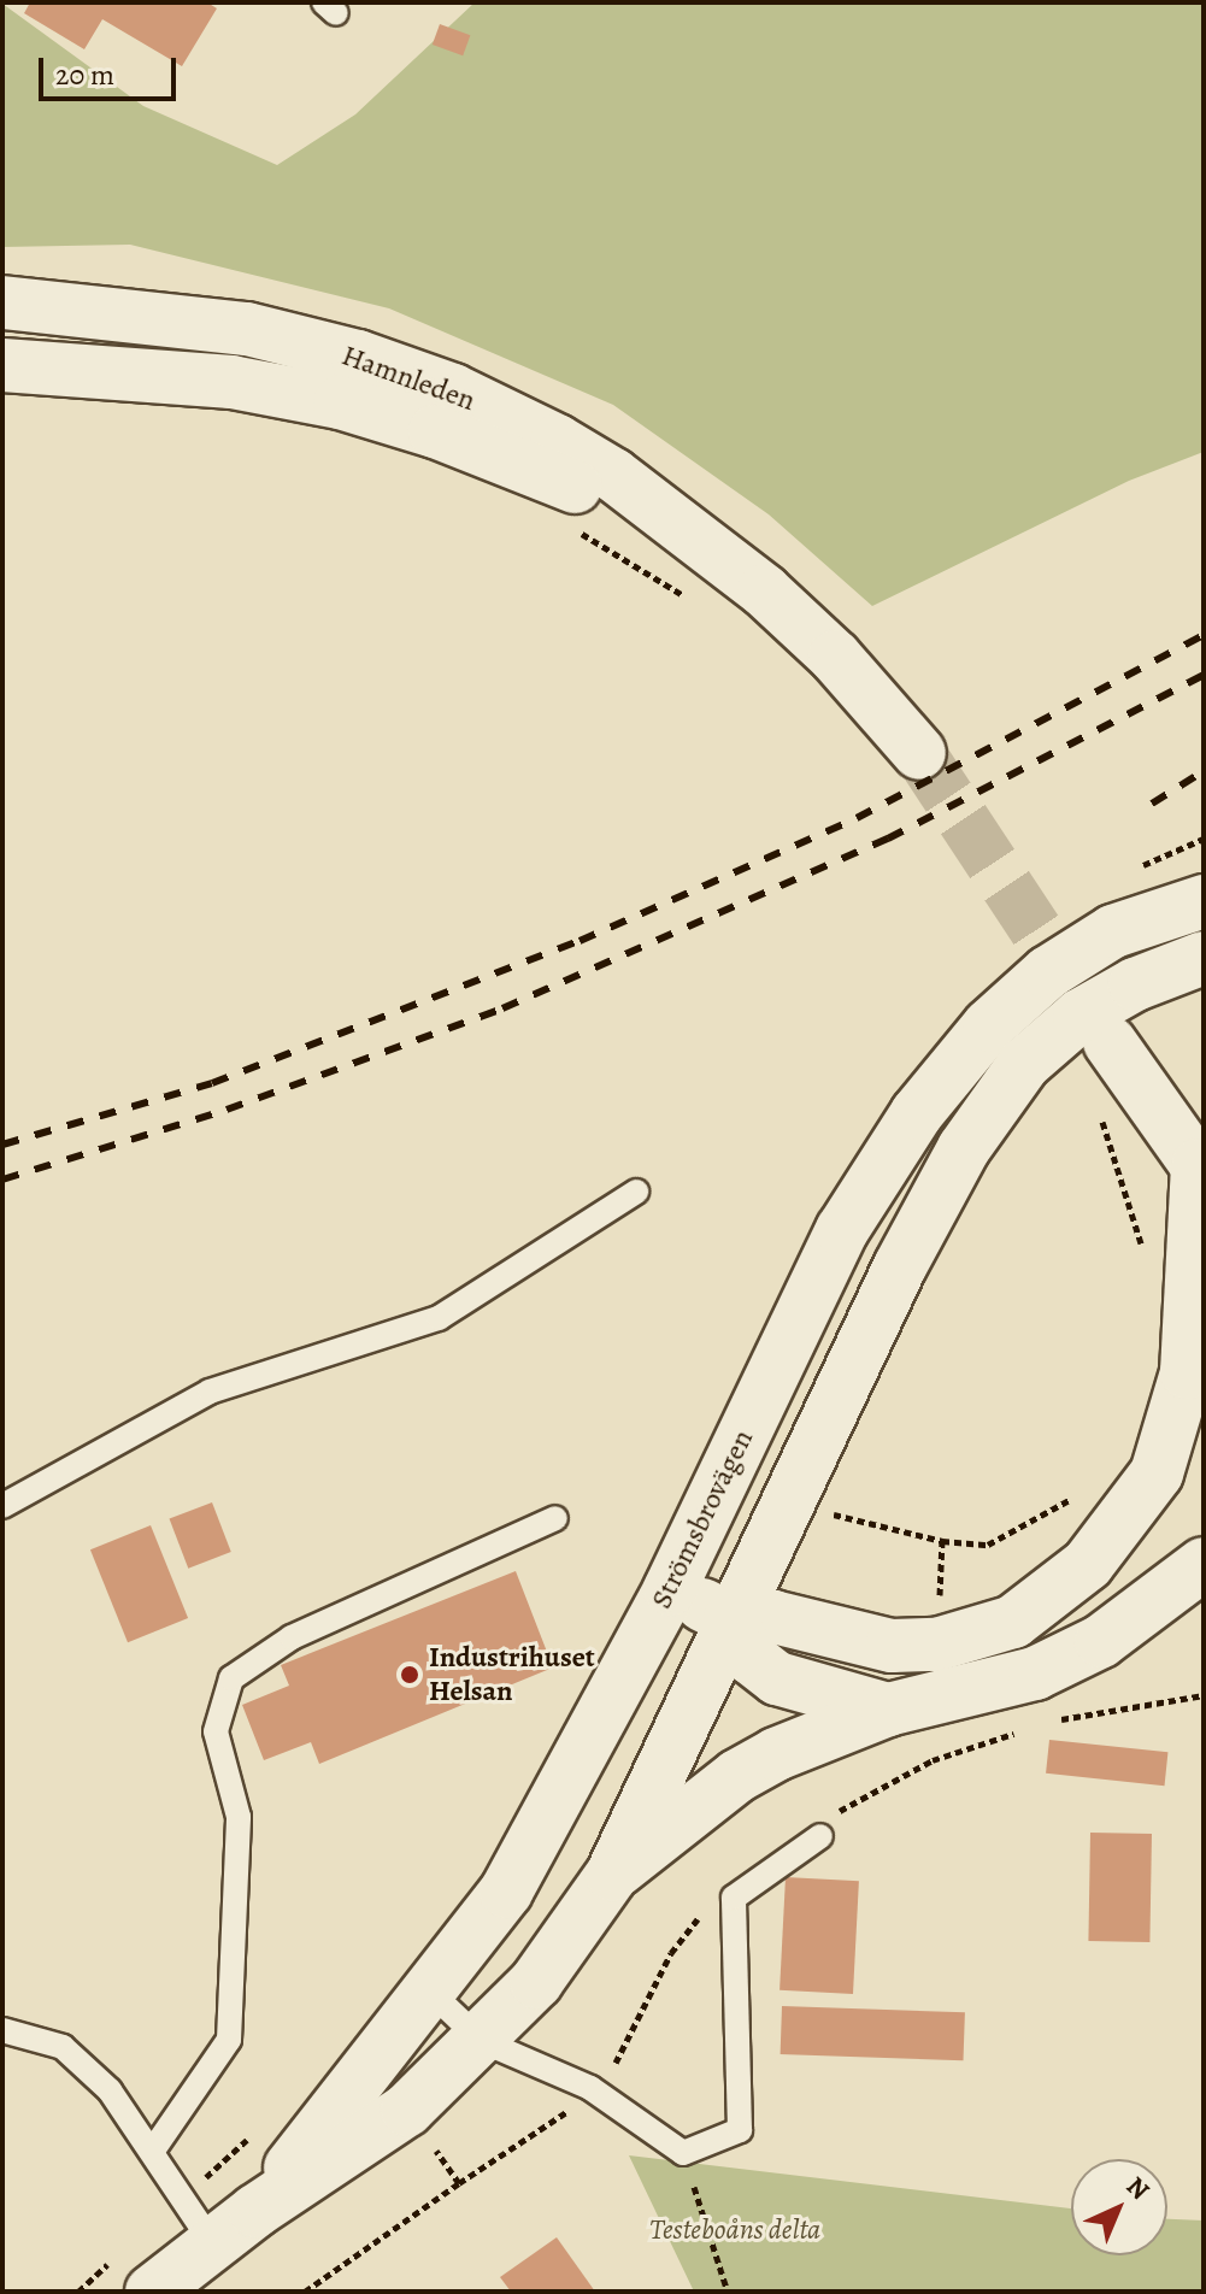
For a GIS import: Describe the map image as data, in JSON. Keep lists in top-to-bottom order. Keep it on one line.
{"streets":{"main road":["Hamnleden","Strömsbrovägen"]},"parks":["Testeboåns delta"],"places":["Industrihuset Helsan"],"scale_bar":"20 m","north":"top right"}
